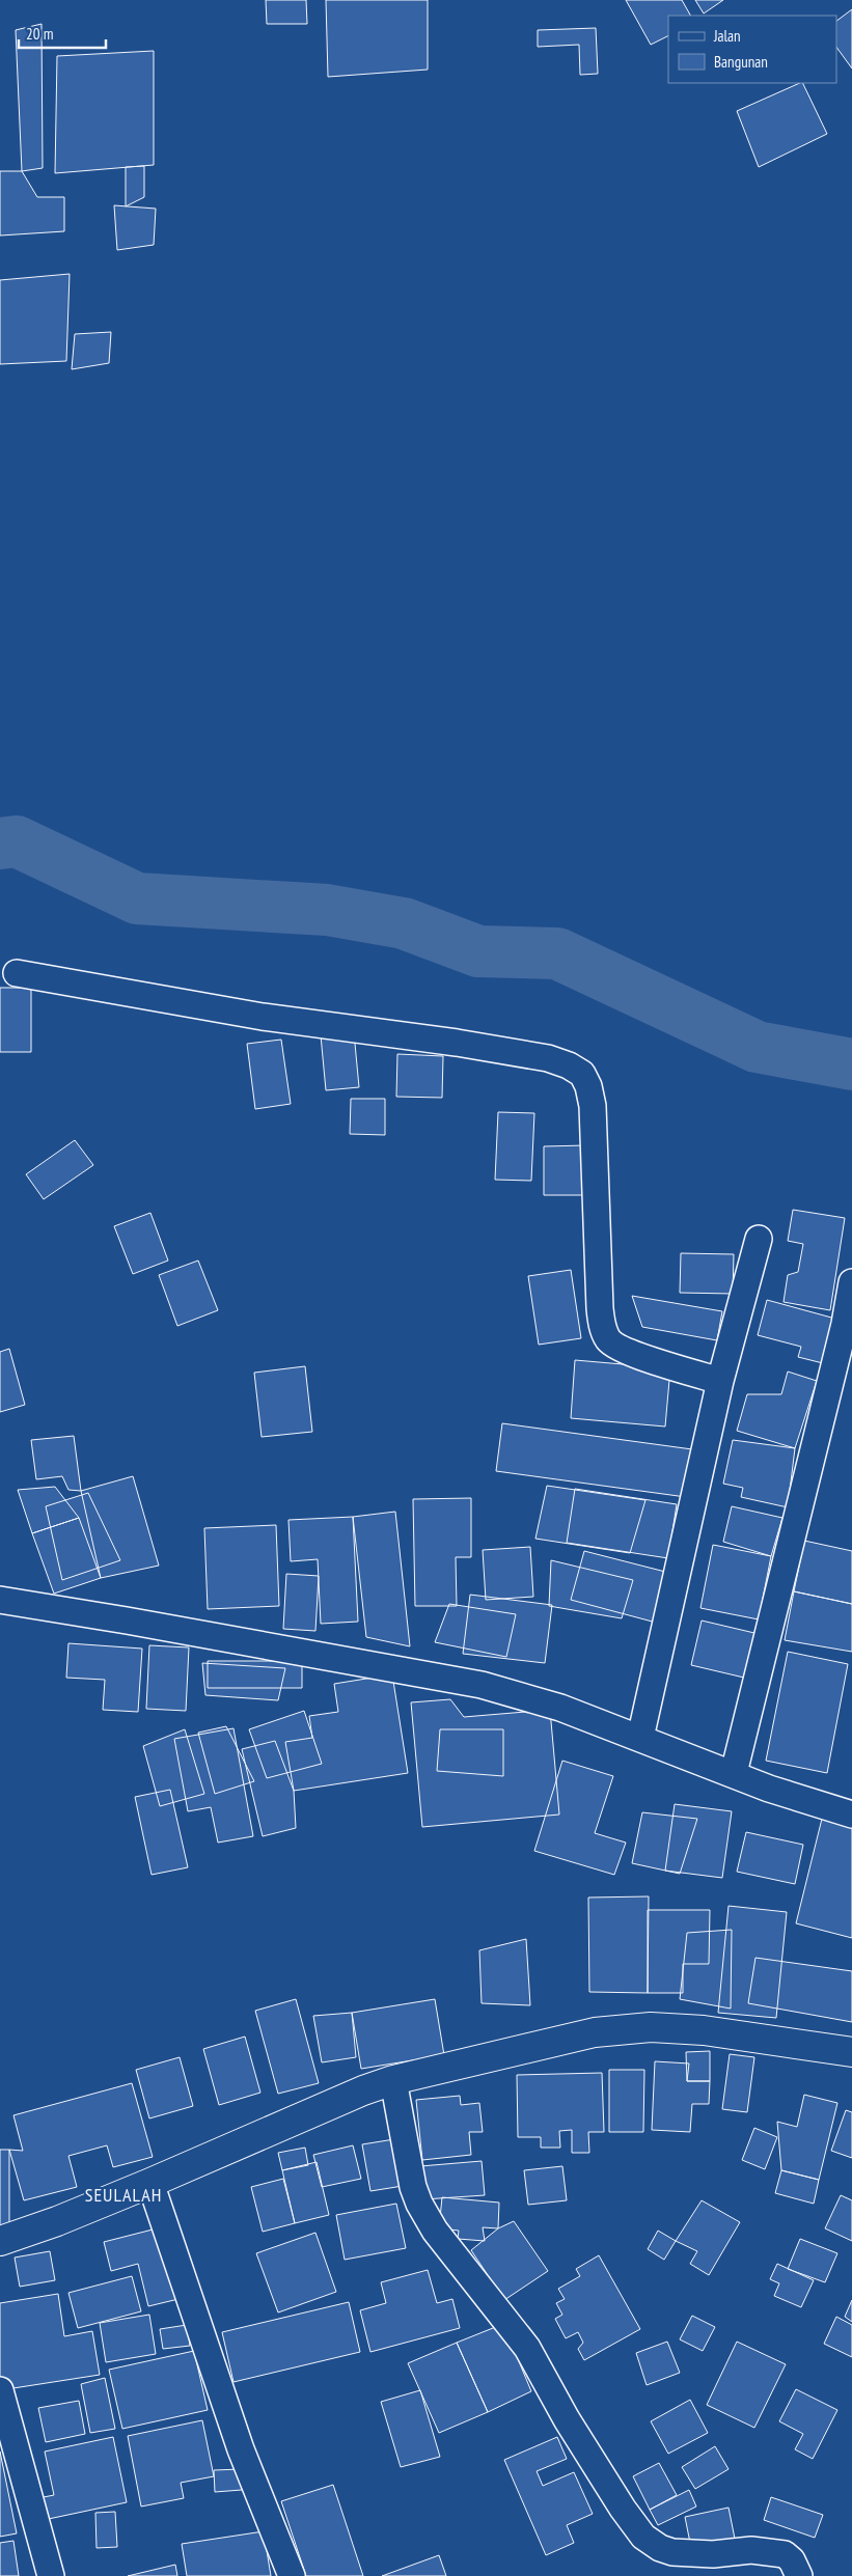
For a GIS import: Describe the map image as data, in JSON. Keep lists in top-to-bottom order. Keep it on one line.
{"districts":["SEULALAH"],"legend":["Jalan","Bangunan"],"scale_bar":"20 m"}
